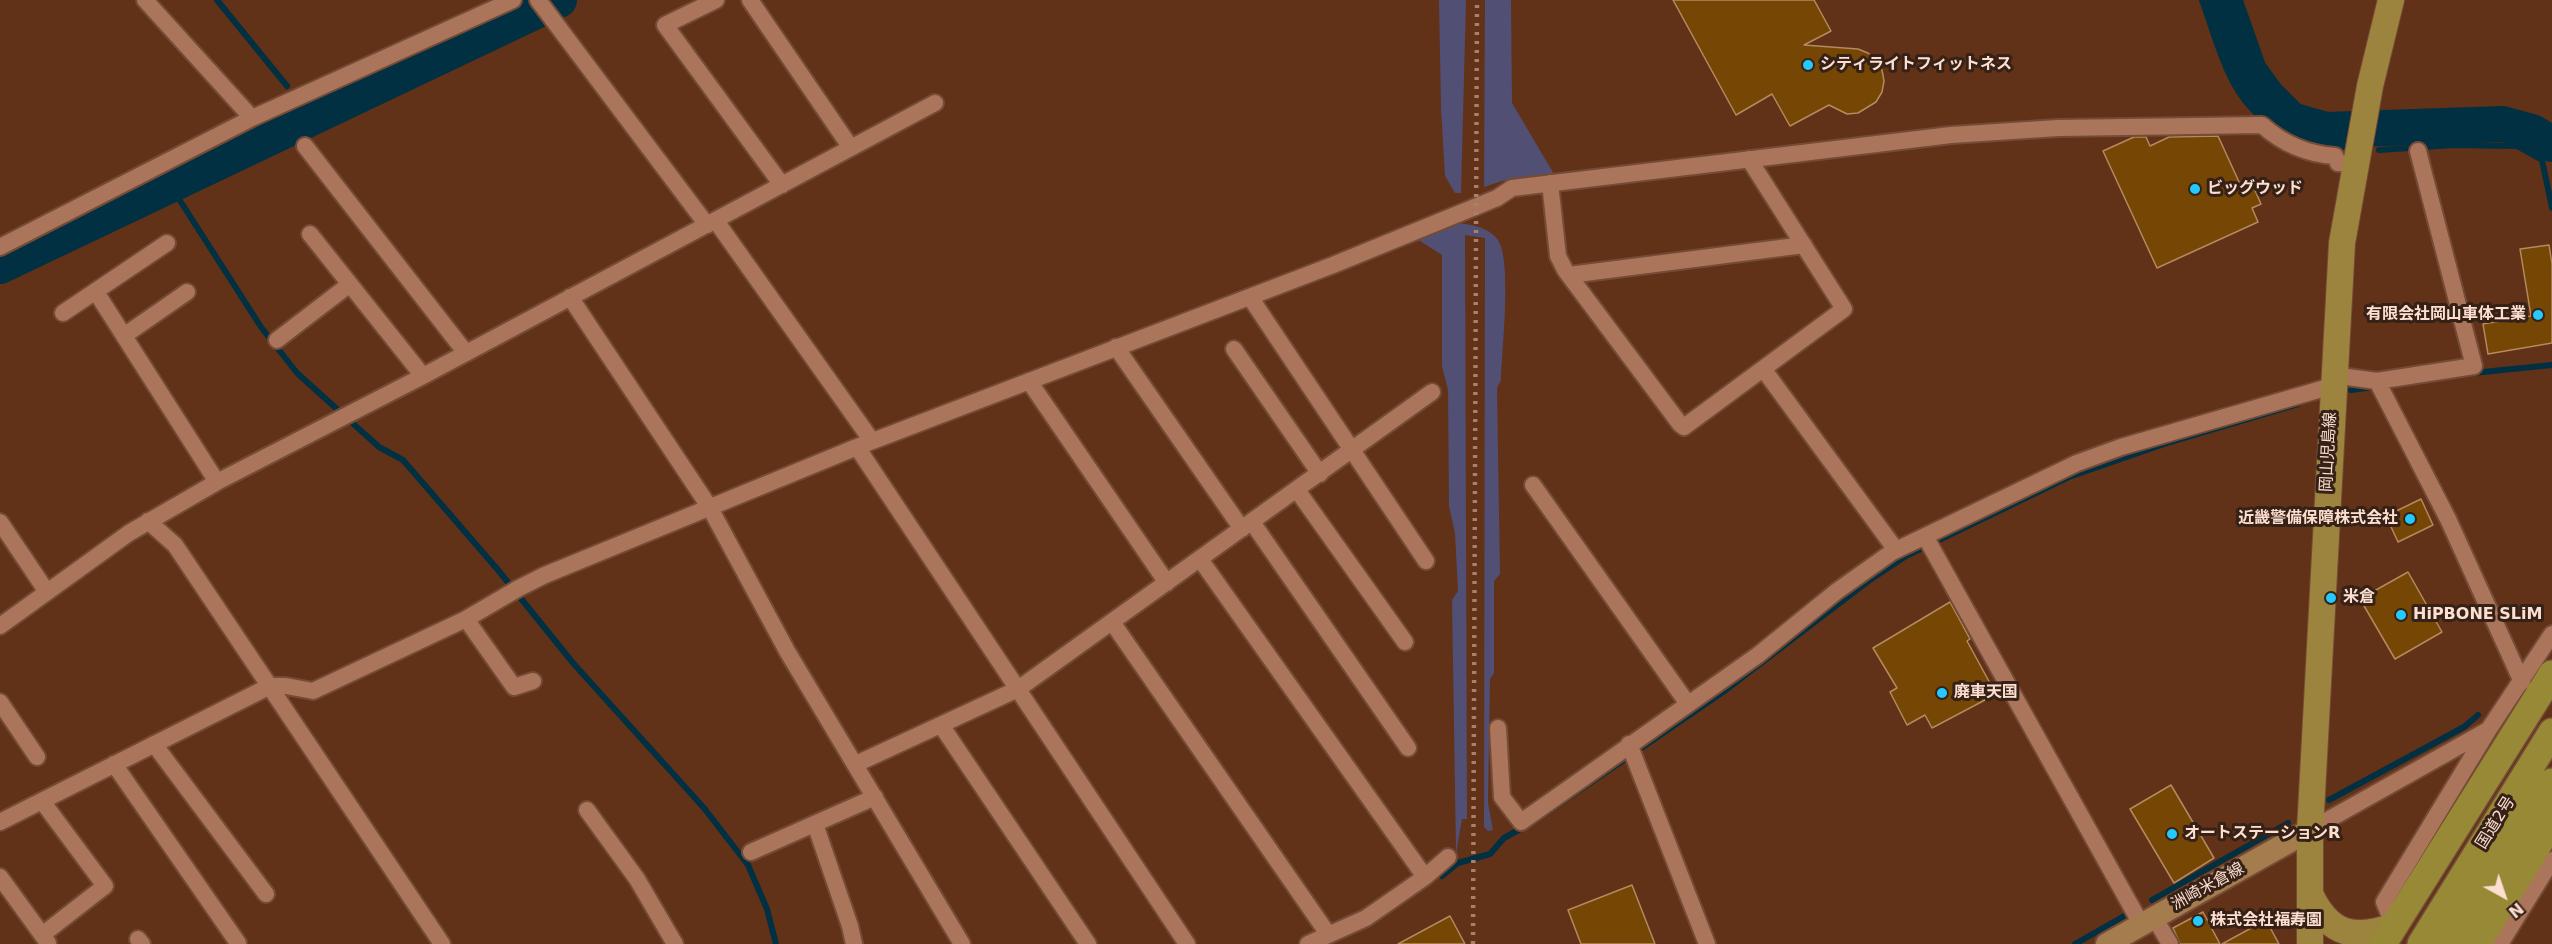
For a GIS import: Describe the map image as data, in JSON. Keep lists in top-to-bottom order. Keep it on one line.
{"streets":{"highway":["国道2号"],"main road":["岡山児島線","洲崎米倉線"]},"crossings":[["岡山児島線","洲崎米倉線"]],"places":["シティライトフィットネス","ビッグウッド","有限会社岡山車体工業","近畿警備保障株式会社","米倉","HiPBONE SLiM","廃車天国","オートステーションR","株式会社福寿園"],"north":"bottom right"}
